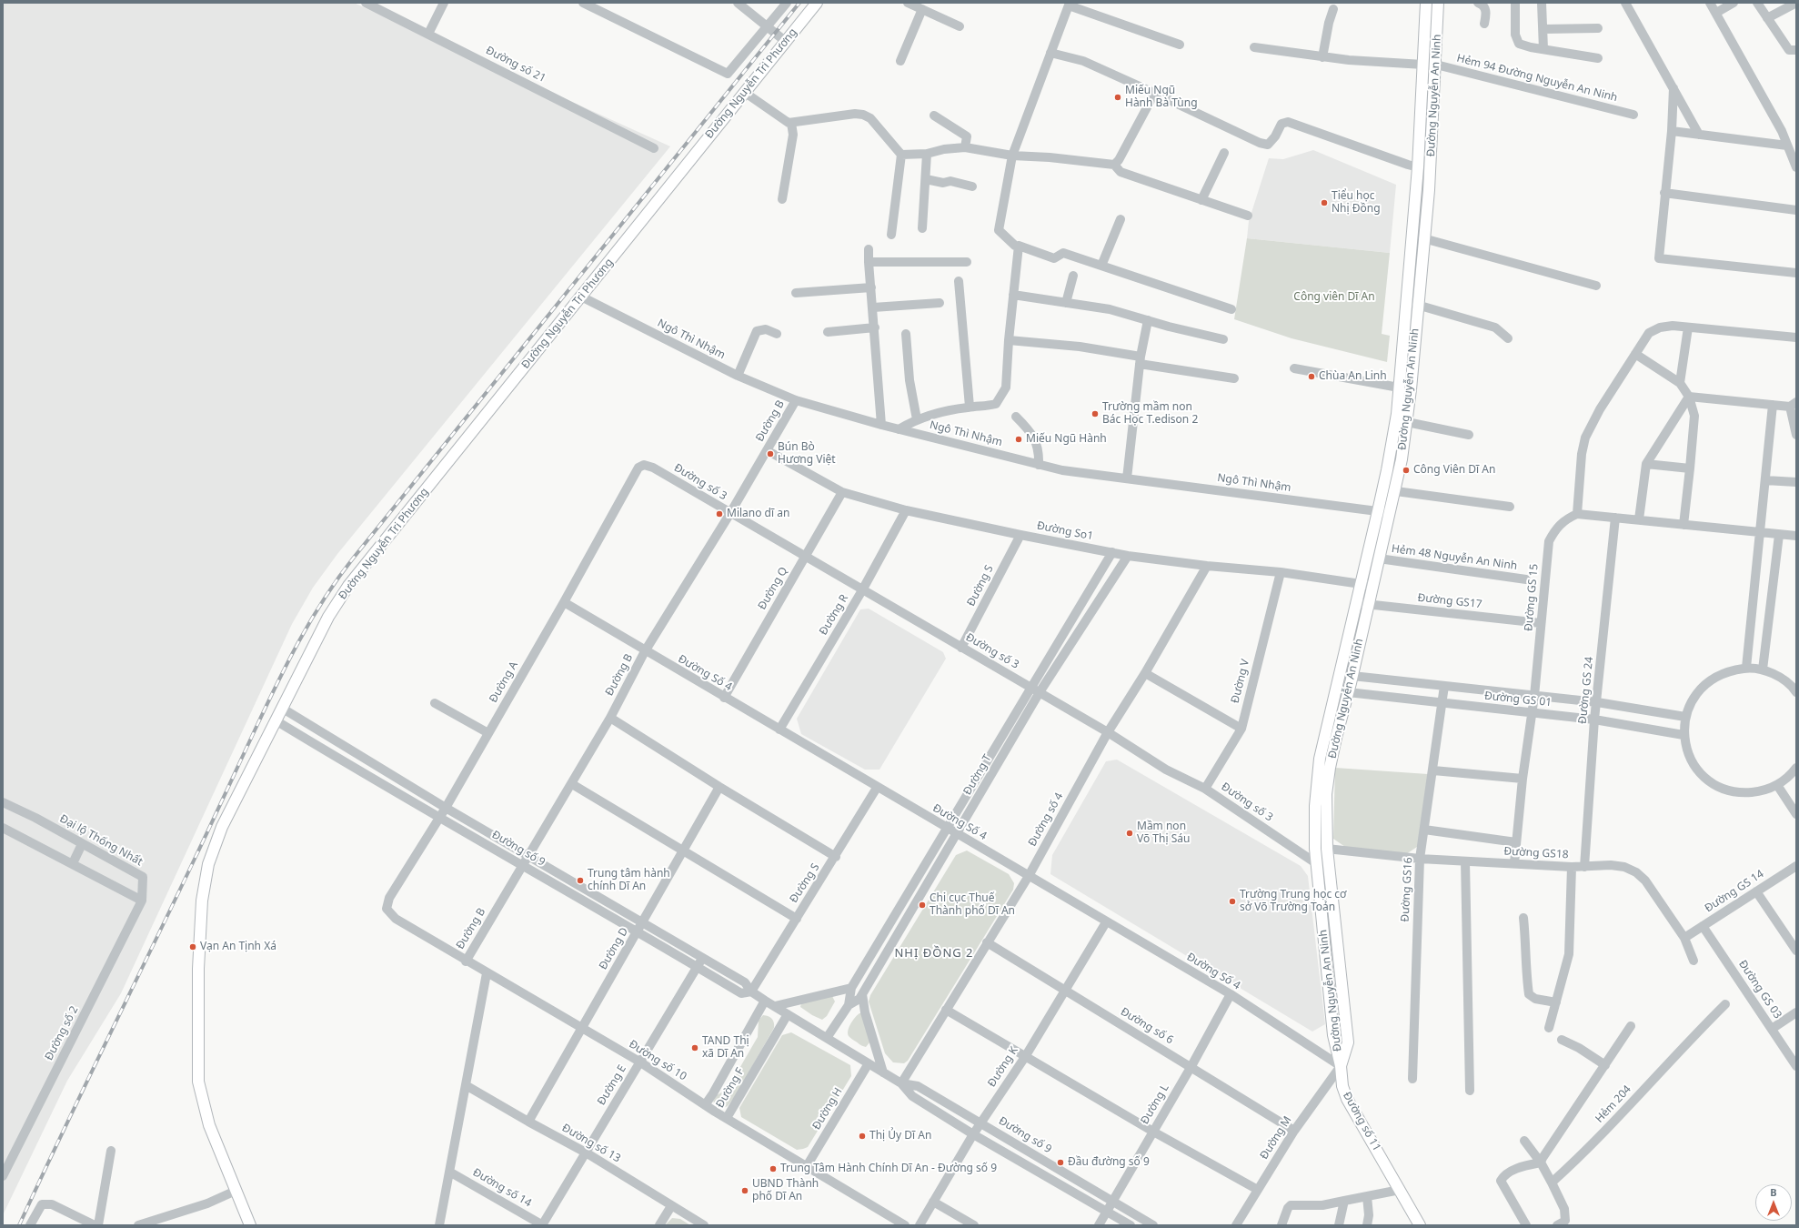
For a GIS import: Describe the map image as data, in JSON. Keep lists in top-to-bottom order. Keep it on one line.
{"streets":{"main road":["Đường Nguyễn Tri Phương","Đường Nguyễn An Ninh","Đường số 11"],"street":["Đường số 21","Hẻm 94 Đường Nguyễn An Ninh","Ngô Thì Nhậm","Đường B","Đường số 3","Đường So1","Hẻm 48 Nguyễn An Ninh","Đường S","Đường Q","Đường GS 15","Đường GS17","Đường R","Đường Số 4","Đường V","Đường A","Đường GS 24","Đường GS 01","Đường T","Đường số 4","Đại lộ Thống Nhất","Đường số 9","Đường GS18","Đường GS16","Đường GS 14","Đường D","Đường GS 03","Đường số 6","Đường số 2","Đường số 10","Đường K","Đường E","Đường F","Đường L","Hẻm 204","Đường H","Đường M","Đường số 13","Đường số 14"]},"crossings":[["Hẻm 94 Đường Nguyễn An Ninh","Đường Nguyễn An Ninh"],["Đường Nguyễn Tri Phương","Ngô Thì Nhậm"],["Đường Nguyễn Tri Phương","Đường số 9"],["Đường Nguyễn An Ninh","Ngô Thì Nhậm"],["Đường Nguyễn An Ninh","Đường số 3"],["Đường Nguyễn An Ninh","Đường So1"],["Đường Nguyễn An Ninh","Hẻm 48 Nguyễn An Ninh"],["Đường Nguyễn An Ninh","Đường GS17"],["Đường Nguyễn An Ninh","Đường Số 4"],["Đường Nguyễn An Ninh","Đường GS 01"],["Đường Nguyễn An Ninh","Đường GS18"],["Đường Nguyễn An Ninh","Đường số 11"],["Đường Nguyễn An Ninh","Đường M"],["Ngô Thì Nhậm","Đường B"],["Đường B","Đường số 3"],["Đường B","Đường So1"],["Đường B","Đường Số 4"],["Đường B","Đường số 9"],["Đường B","Đường số 10"],["Đường số 3","Đường S"],["Đường số 3","Đường Q"],["Đường số 3","Đường R"],["Đường số 3","Đường V"],["Đường số 3","Đường A"],["Đường số 3","Đường T"],["Đường số 3","Đường số 4"],["Đường So1","Đường S"],["Đường So1","Đường Q"],["Đường So1","Đường R"],["Đường So1","Đường V"],["Đường So1","Đường T"],["Đường So1","Đường số 4"],["Đường S","Đường Số 4"],["Đường S","Đường số 9"],["Đường Q","Đường Số 4"],["Đường GS 15","Đường GS17"],["Đường GS 15","Đường GS 01"],["Đường R","Đường Số 4"],["Đường Số 4","Đường A"],["Đường Số 4","Đường T"],["Đường Số 4","Đường số 4"],["Đường Số 4","Đường K"],["Đường Số 4","Đường L"],["Đường Số 4","Đường số 11"],["Đường Số 4","Đường M"],["Đường A","Đường số 9"],["Đường A","Đường số 10"],["Đường GS 24","Đường GS 01"],["Đường GS 24","Đường GS18"],["Đường GS 01","Đường GS16"],["Đường T","Đường số 9"],["Đường số 4","Đường số 9"],["Đường số 4","Đường số 6"],["Đại lộ Thống Nhất","Đường số 2"],["Đường số 9","Đường D"],["Đường số 9","Đường K"],["Đường số 9","Đường E"],["Đường số 9","Đường F"],["Đường số 9","Đường L"],["Đường số 9","Đường H"],["Đường GS18","Đường GS16"],["Đường GS18","Đường GS 14"],["Đường GS 14","Đường GS 03"],["Đường D","Đường số 10"],["Đường D","Đường số 13"],["Đường số 6","Đường K"],["Đường số 6","Đường L"],["Đường số 6","Đường M"],["Đường số 10","Đường E"],["Đường số 10","Đường F"],["Đường số 10","Đường H"],["Đường E","Đường số 13"],["Đường E","Đường số 14"],["Đường số 11","Đường M"]],"districts":["NHỊ ĐỒNG 2"],"parks":["Công viên Dĩ An"],"places":["Miếu Ngũ Hành Bà Tùng","Tiểu học Nhị Đồng","Chùa An Linh","Trường mầm non Bác Học T.edison 2","Miếu Ngũ Hành","Bún Bò Hương Việt","Công Viên Dĩ An","Milano dĩ an","Mầm non Võ Thị Sáu","Trung tâm hành chính Dĩ An","Trường Trung học cơ sở Võ Trường Toản","Chi cục Thuế Thành phố Dĩ An","Vạn An Tịnh Xá","TAND Thị xã Dĩ An","Thị Ủy Dĩ An","Đầu đường số 9","Trung Tâm Hành Chính Dĩ An - Đường số 9","UBND Thành phố Dĩ An"],"north":"top"}
